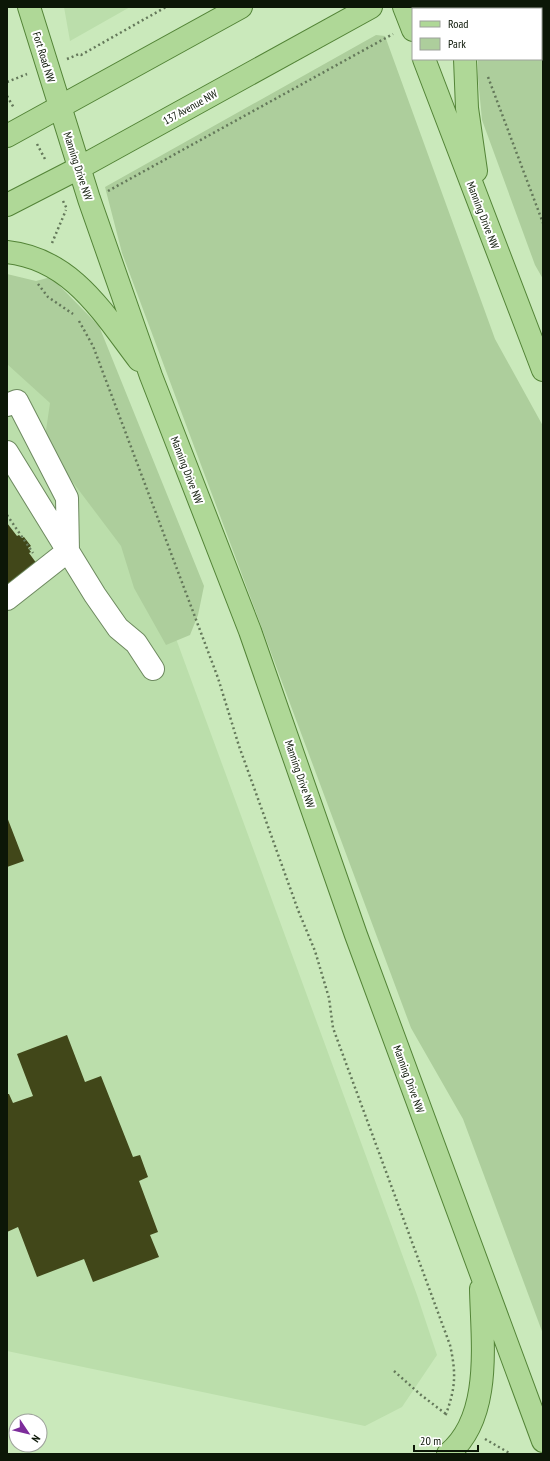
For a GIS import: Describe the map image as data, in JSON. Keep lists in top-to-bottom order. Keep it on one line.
{"streets":{"main road":["Fort Road NW","137 Avenue NW","Manning Drive NW"]},"crossings":[["Fort Road NW","Manning Drive NW"],["137 Avenue NW","Manning Drive NW"]],"legend":["Road","Park"],"scale_bar":"20 m","north":"bottom right"}
